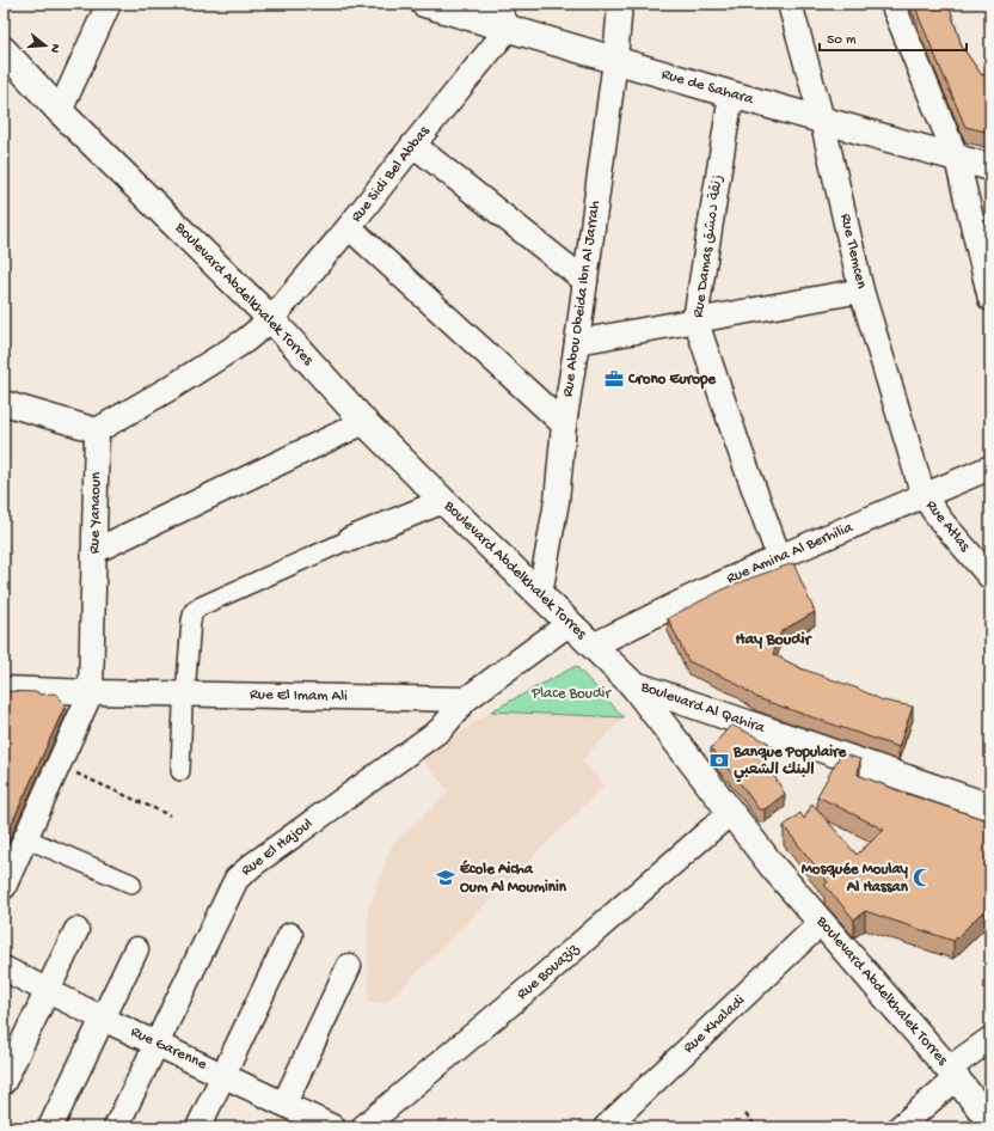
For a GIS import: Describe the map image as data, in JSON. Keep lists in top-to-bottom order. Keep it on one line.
{"streets":{"main road":["Rue de Sahara","Boulevard Abdelkhalek Torres","Boulevard Al Qahira"],"street":["Rue Sidi Bel Abbas","Rue Damas زنقة دمشق","Rue Tlemcen","Rue Abou Obeida Ibn Al Jarrah","Rue Yanaoun","Rue Atlas","Rue Amina Al Berhilia","Rue El Imam Ali","Rue El Hajoul","Rue Bouaziz","Rue Khaladi","Rue Garenne"]},"crossings":[["Rue de Sahara","Rue Sidi Bel Abbas"],["Rue de Sahara","Rue Damas زنقة دمشق"],["Rue de Sahara","Rue Tlemcen"],["Rue de Sahara","Rue Abou Obeida Ibn Al Jarrah"],["Rue Sidi Bel Abbas","Boulevard Abdelkhalek Torres"],["Rue Sidi Bel Abbas","Rue Yanaoun"],["Rue Damas زنقة دمشق","Rue Amina Al Berhilia"],["Rue Tlemcen","Rue Atlas"],["Rue Tlemcen","Rue Amina Al Berhilia"],["Boulevard Abdelkhalek Torres","Rue Abou Obeida Ibn Al Jarrah"],["Boulevard Abdelkhalek Torres","Rue Amina Al Berhilia"],["Boulevard Abdelkhalek Torres","Boulevard Al Qahira"],["Boulevard Abdelkhalek Torres","Rue Bouaziz"],["Boulevard Abdelkhalek Torres","Rue Khaladi"],["Rue Yanaoun","Rue El Imam Ali"],["Rue Atlas","Rue Amina Al Berhilia"],["Rue El Imam Ali","Rue El Hajoul"],["Rue El Hajoul","Rue Garenne"]],"districts":["Hay Boudir"],"parks":["Place Boudir"],"places":{"office":["Crono Europe"],"bank":["Banque Populaire البنك الشعبي"],"school or university":["École Aicha Oum Al Mouminin"],"mosque":["Mosquée Moulay Al Hassan"]},"scale_bar":"50 m","north":"right"}
